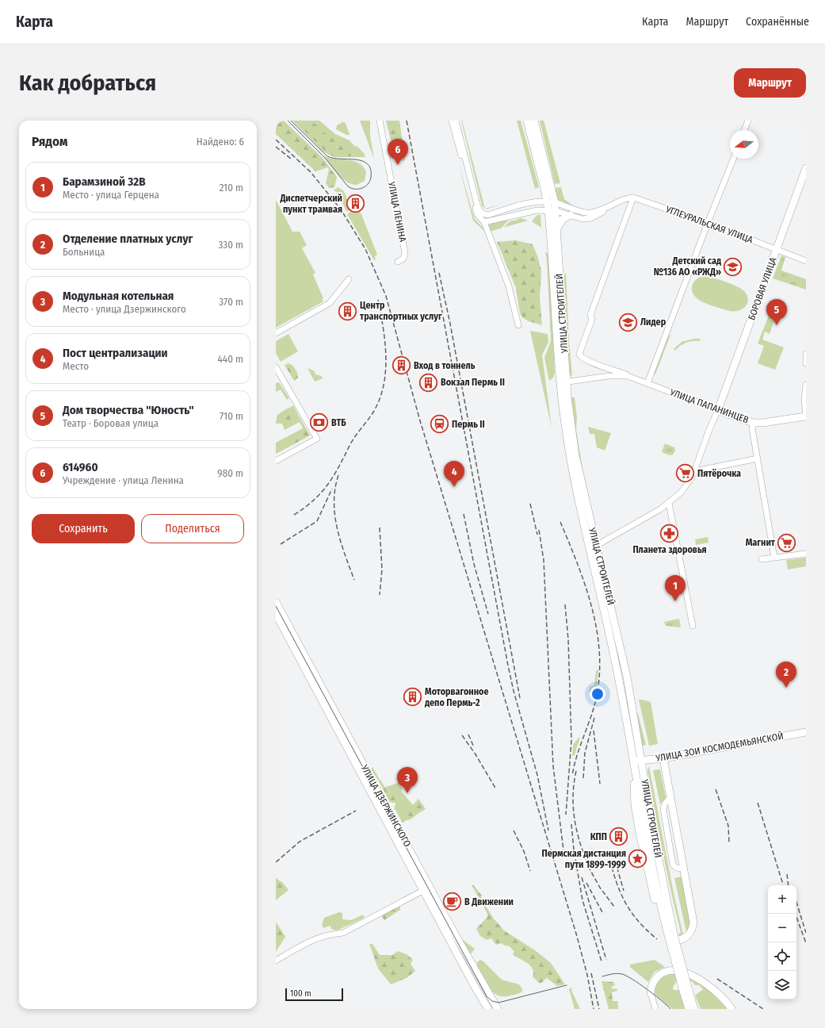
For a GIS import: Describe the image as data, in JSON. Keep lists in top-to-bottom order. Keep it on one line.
{"streets":{"main road":["БОРОВАЯ УЛИЦА","УЛИЦА СТРОИТЕЛЕЙ","УЛИЦА ПАПАНИНЦЕВ","УЛИЦА ЗОИ КОСМОДЕМЬЯНСКОЙ","УЛИЦА ДЗЕРЖИНСКОГО"],"street":["УЛИЦА ЛЕНИНА","УГЛЕУРАЛЬСКАЯ УЛИЦА"]},"crossings":[["УГЛЕУРАЛЬСКАЯ УЛИЦА","БОРОВАЯ УЛИЦА"],["УГЛЕУРАЛЬСКАЯ УЛИЦА","УЛИЦА ПАПАНИНЦЕВ"],["БОРОВАЯ УЛИЦА","УЛИЦА ПАПАНИНЦЕВ"],["УЛИЦА СТРОИТЕЛЕЙ","УЛИЦА ПАПАНИНЦЕВ"],["УЛИЦА СТРОИТЕЛЕЙ","УЛИЦА ЗОИ КОСМОДЕМЬЯНСКОЙ"]],"places":{"building":["Диспетчерский пункт трамвая","Центр транспортных услуг","Вход в тоннель","Вокзал Пермь II","Моторвагонное депо Пермь-2","КПП"],"school or university":["Детский сад №136 АО «РЖД»","Лидер"],"bank":["ВТБ"],"station":["Пермь II"],"supermarket":["Пятёрочка","Магнит"],"pharmacy":["Планета здоровья"],"place":["Пермская дистанция пути 1899-1999"],"cafe":["В Движении"]},"scale_bar":"100 m","north":"left","page":{"header":"Карта","nav":["Карта","Маршрут","Сохранённые"],"buttons":["Маршрут",["Сохранить","Поделиться"]],"title":"Как добраться","heading":["Рядом","Найдено: 6"],"pins":["6","5","4","1","2","3"],"list":[{"mark":"1","name":"Барамзиной 32В","note":"Место · улица Герцена","value":"210 m"},{"mark":"2","name":"Отделение платных услуг","note":"Больница","value":"330 m"},{"mark":"3","name":"Модульная котельная","note":"Место · улица Дзержинского","value":"370 m"},{"mark":"4","name":"Пост централизации","note":"Место","value":"440 m"},{"mark":"5","name":"Дом творчества \"Юность\"","note":"Театр · Боровая улица","value":"710 m"},{"mark":"6","name":"614960","note":"Учреждение · улица Ленина","value":"980 m"}],"map_buttons":["+","−"],"scale":"100 m"}}
